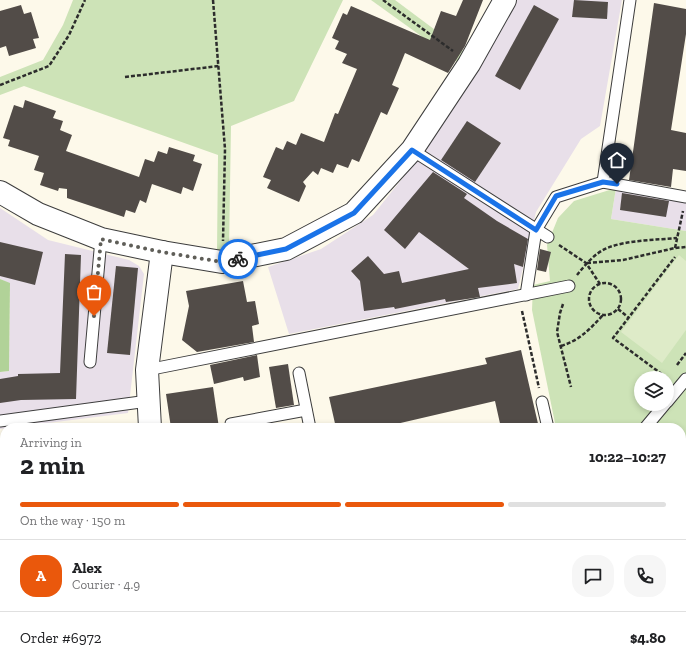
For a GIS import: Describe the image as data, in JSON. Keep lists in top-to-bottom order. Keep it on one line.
{"page":{"heading":["2 min","Arriving in","10:22–10:27"],"panel":["Alex","Courier · 4.9","Order #6972","$4.80"],"bar":"On the way · 150 m","round":"A"}}
